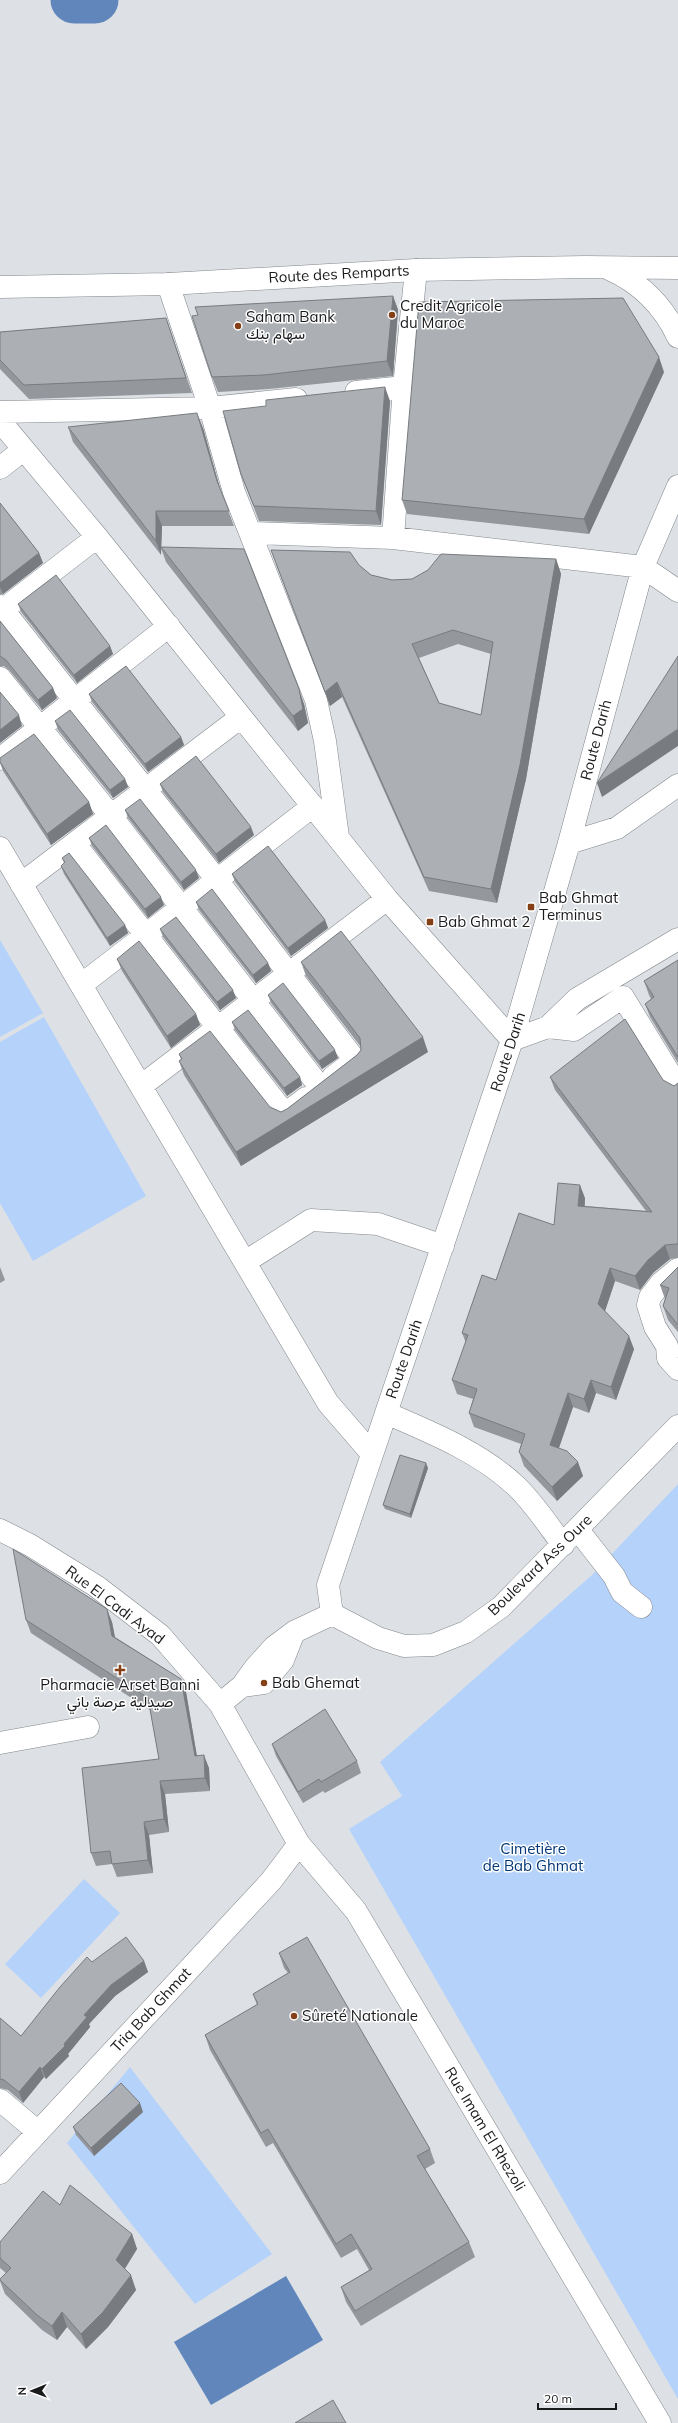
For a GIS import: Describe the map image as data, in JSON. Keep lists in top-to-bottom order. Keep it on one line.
{"streets":{"street":["Route des Remparts","Route Darih","Boulevard Ass Oure","Rue El Cadi Ayad","Triq Bab Ghmat","Rue Imam El Rhezoli"]},"crossings":[["Route Darih","Boulevard Ass Oure"],["Rue El Cadi Ayad","Triq Bab Ghmat"],["Rue El Cadi Ayad","Rue Imam El Rhezoli"],["Triq Bab Ghmat","Rue Imam El Rhezoli"]],"parks":["Cimetière de Bab Ghmat"],"places":{"other":["Credit Agricole du Maroc","Saham Bank سهام بنك","Bab Ghemat","Sûreté Nationale"],"transit":["Bab Ghmat Terminus","Bab Ghmat 2"],"health":["Pharmacie Arset Banni صيدلية عرصة باني"]},"scale_bar":"20 m","north":"left"}
